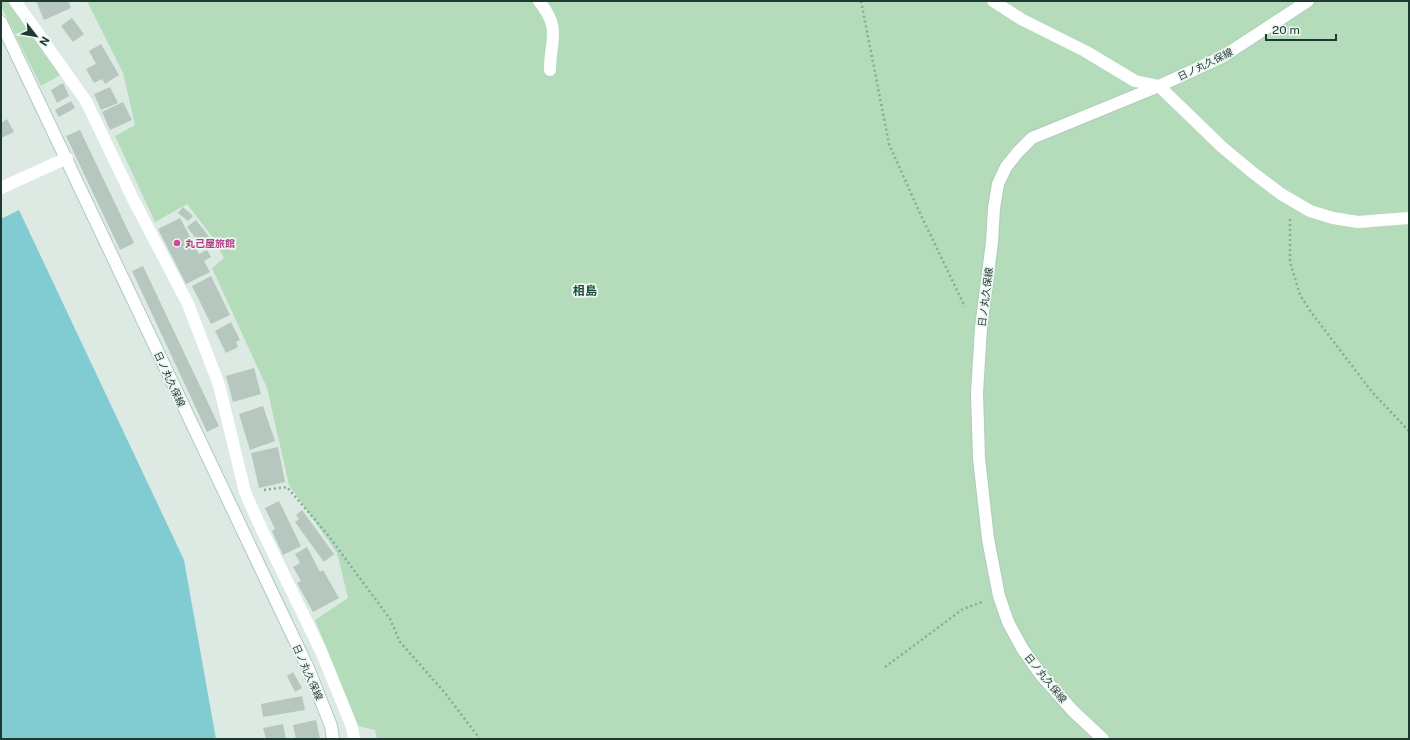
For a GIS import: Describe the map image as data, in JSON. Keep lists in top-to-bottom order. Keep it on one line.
{"streets":{"main road":["日ノ丸久保線"]},"districts":["相島"],"places":["丸己屋旅館"],"scale_bar":"20 m","north":"bottom right"}
